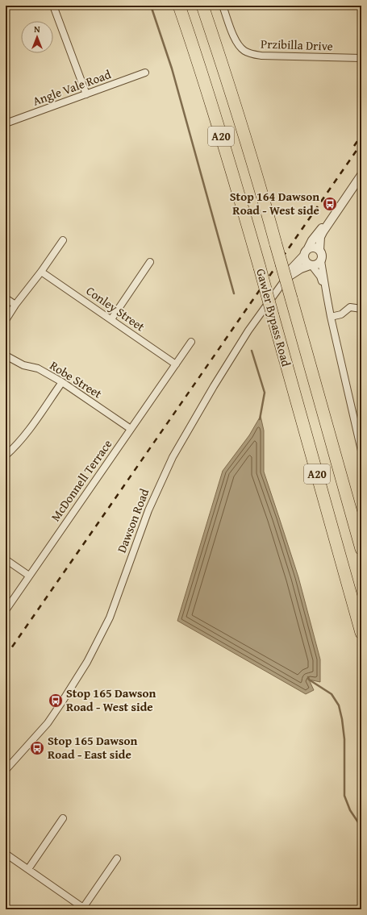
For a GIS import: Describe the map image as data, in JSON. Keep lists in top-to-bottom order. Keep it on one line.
{"streets":{"highway":["A20","Gawler Bypass Road"],"street":["Przibilla Drive","Angle Vale Road","Conley Street","Robe Street","McDonnell Terrace","Dawson Road"]},"crossings":[["Conley Street","McDonnell Terrace"],["Robe Street","McDonnell Terrace"]],"places":{"bus stop":["Stop 164 Dawson Road - West side","Stop 165 Dawson Road - West side","Stop 165 Dawson Road - East side"]},"north":"top"}
